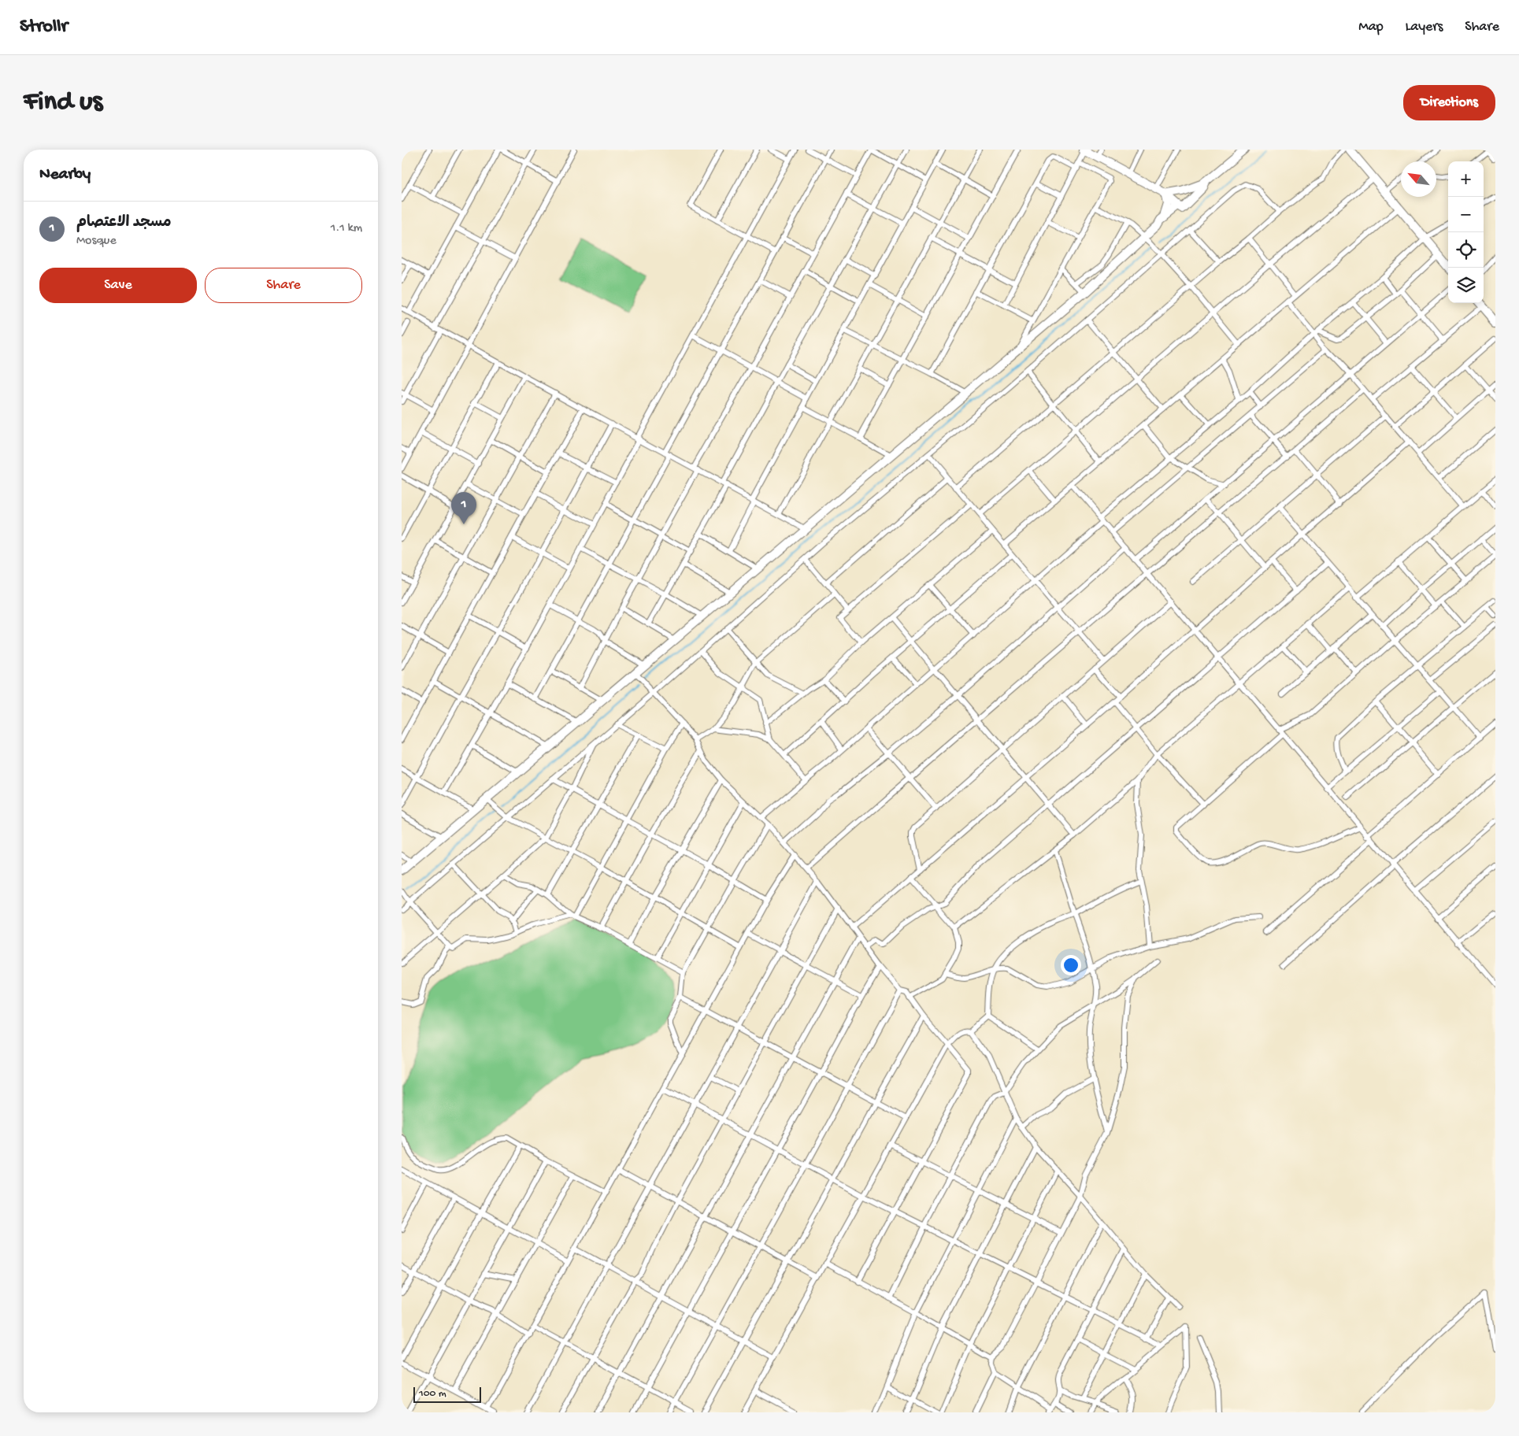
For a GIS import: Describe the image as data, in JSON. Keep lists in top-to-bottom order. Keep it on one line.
{"scale_bar":"100 m","north":"top left","page":{"header":"Strollr","nav":["Map","Layers","Share"],"buttons":["Directions",["Save","Share"]],"title":"Find us","heading":"Nearby","map_buttons":["+","−"],"list":[{"mark":"1","name":"مسجد الاعتصام","note":"Mosque","value":"1.1 km"}],"pins":"1","scale":"100 m"}}
